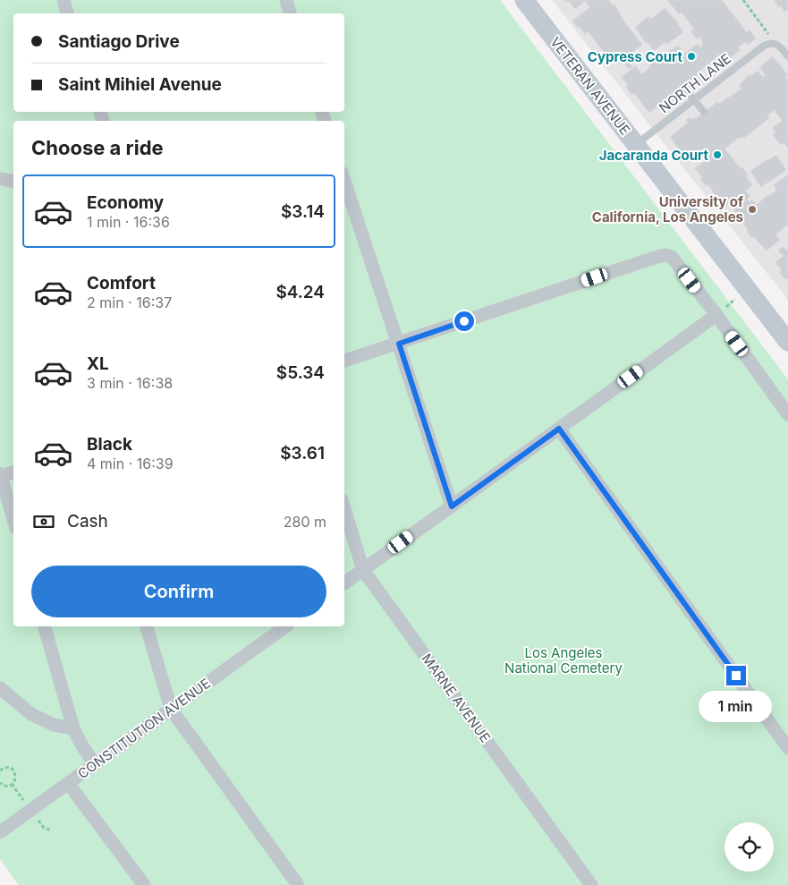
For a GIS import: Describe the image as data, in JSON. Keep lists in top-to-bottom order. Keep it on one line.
{"streets":{"street":["VETERAN AVENUE","MARNE AVENUE","CONSTITUTION AVENUE"],"lane":["NORTH LANE"]},"crossings":[["NORTH LANE","VETERAN AVENUE"]],"parks":["Los Angeles National Cemetery"],"places":["Cypress Court","Jacaranda Court","University of California, Los Angeles"],"page":{"banner":["Santiago Drive","Saint Mihiel Avenue"],"heading":"Choose a ride","list":[{"name":"Economy","note":"1 min · 16:36","value":"$3.14"},{"name":"Comfort","note":"2 min · 16:37","value":"$4.24"},{"name":"XL","note":"3 min · 16:38","value":"$5.34"},{"name":"Black","note":"4 min · 16:39","value":"$3.61"}],"pay":["Cash","280 m"],"buttons":"Confirm","bubble":"1 min"}}
